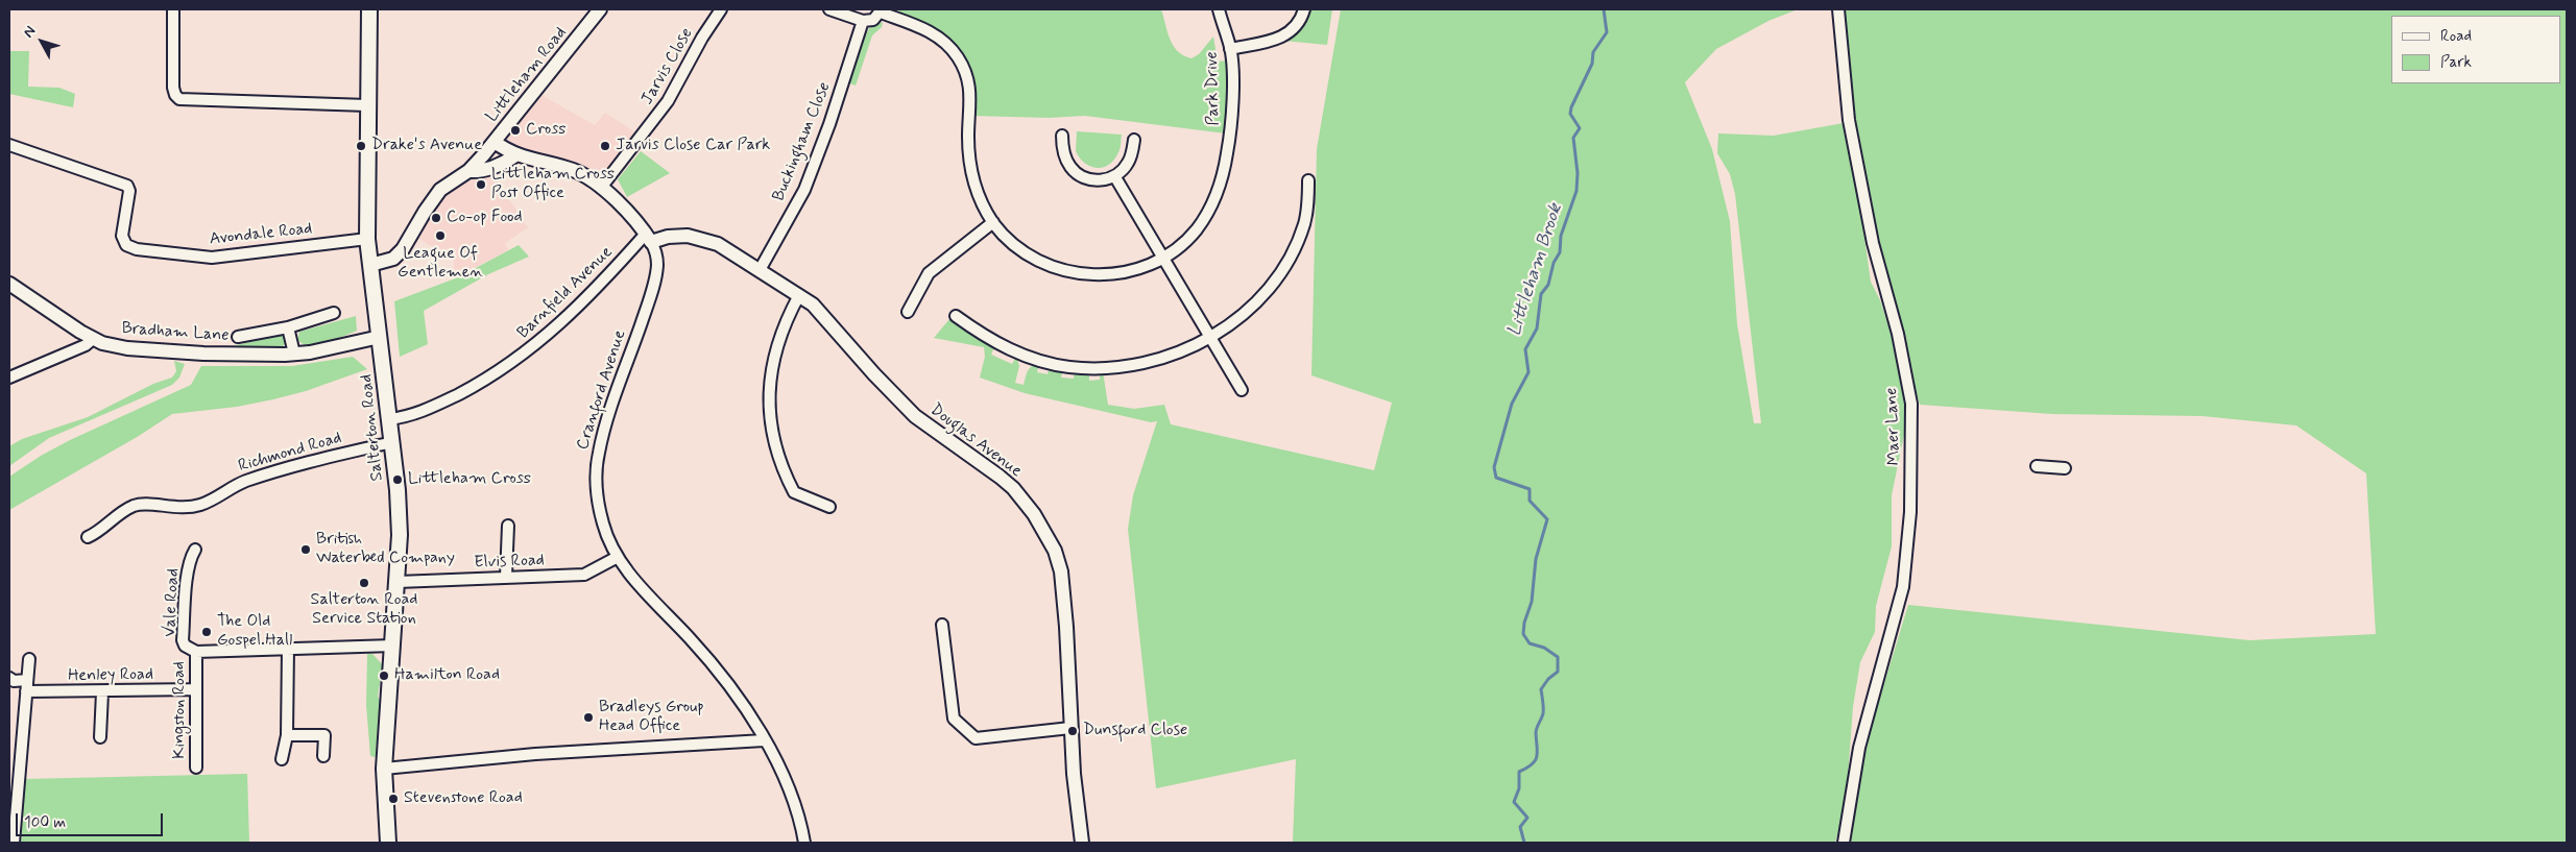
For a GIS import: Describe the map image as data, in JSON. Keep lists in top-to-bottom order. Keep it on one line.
{"streets":{"main road":["Salterton Road"],"street":["Jarvis Close","Littleham Road","Park Drive","Buckingham Close","Avondale Road","Barnfield Avenue","Bradham Lane","Cranford Avenue","Maer Lane","Douglas Avenue","Richmond Road","Elvis Road","Vale Road","Henley Road","Kingston Road"]},"crossings":[["Littleham Road","Salterton Road"],["Buckingham Close","Douglas Avenue"],["Avondale Road","Salterton Road"],["Barnfield Avenue","Cranford Avenue"],["Barnfield Avenue","Salterton Road"],["Barnfield Avenue","Douglas Avenue"],["Bradham Lane","Salterton Road"],["Cranford Avenue","Douglas Avenue"],["Cranford Avenue","Elvis Road"],["Salterton Road","Richmond Road"],["Salterton Road","Elvis Road"],["Vale Road","Kingston Road"],["Henley Road","Kingston Road"]],"water":["Littleham Brook"],"places":["Cross","Drake's Avenue","Jarvis Close Car Park","Littleham Cross Post Office","Co-op Food","League Of Gentlemen","Littleham Cross","British Waterbed Company","Salterton Road Service Station","The Old Gospel Hall","Hamilton Road","Bradleys Group Head Office","Dunsford Close","Stevenstone Road"],"legend":["Road","Park"],"scale_bar":"100 m","north":"top left"}
